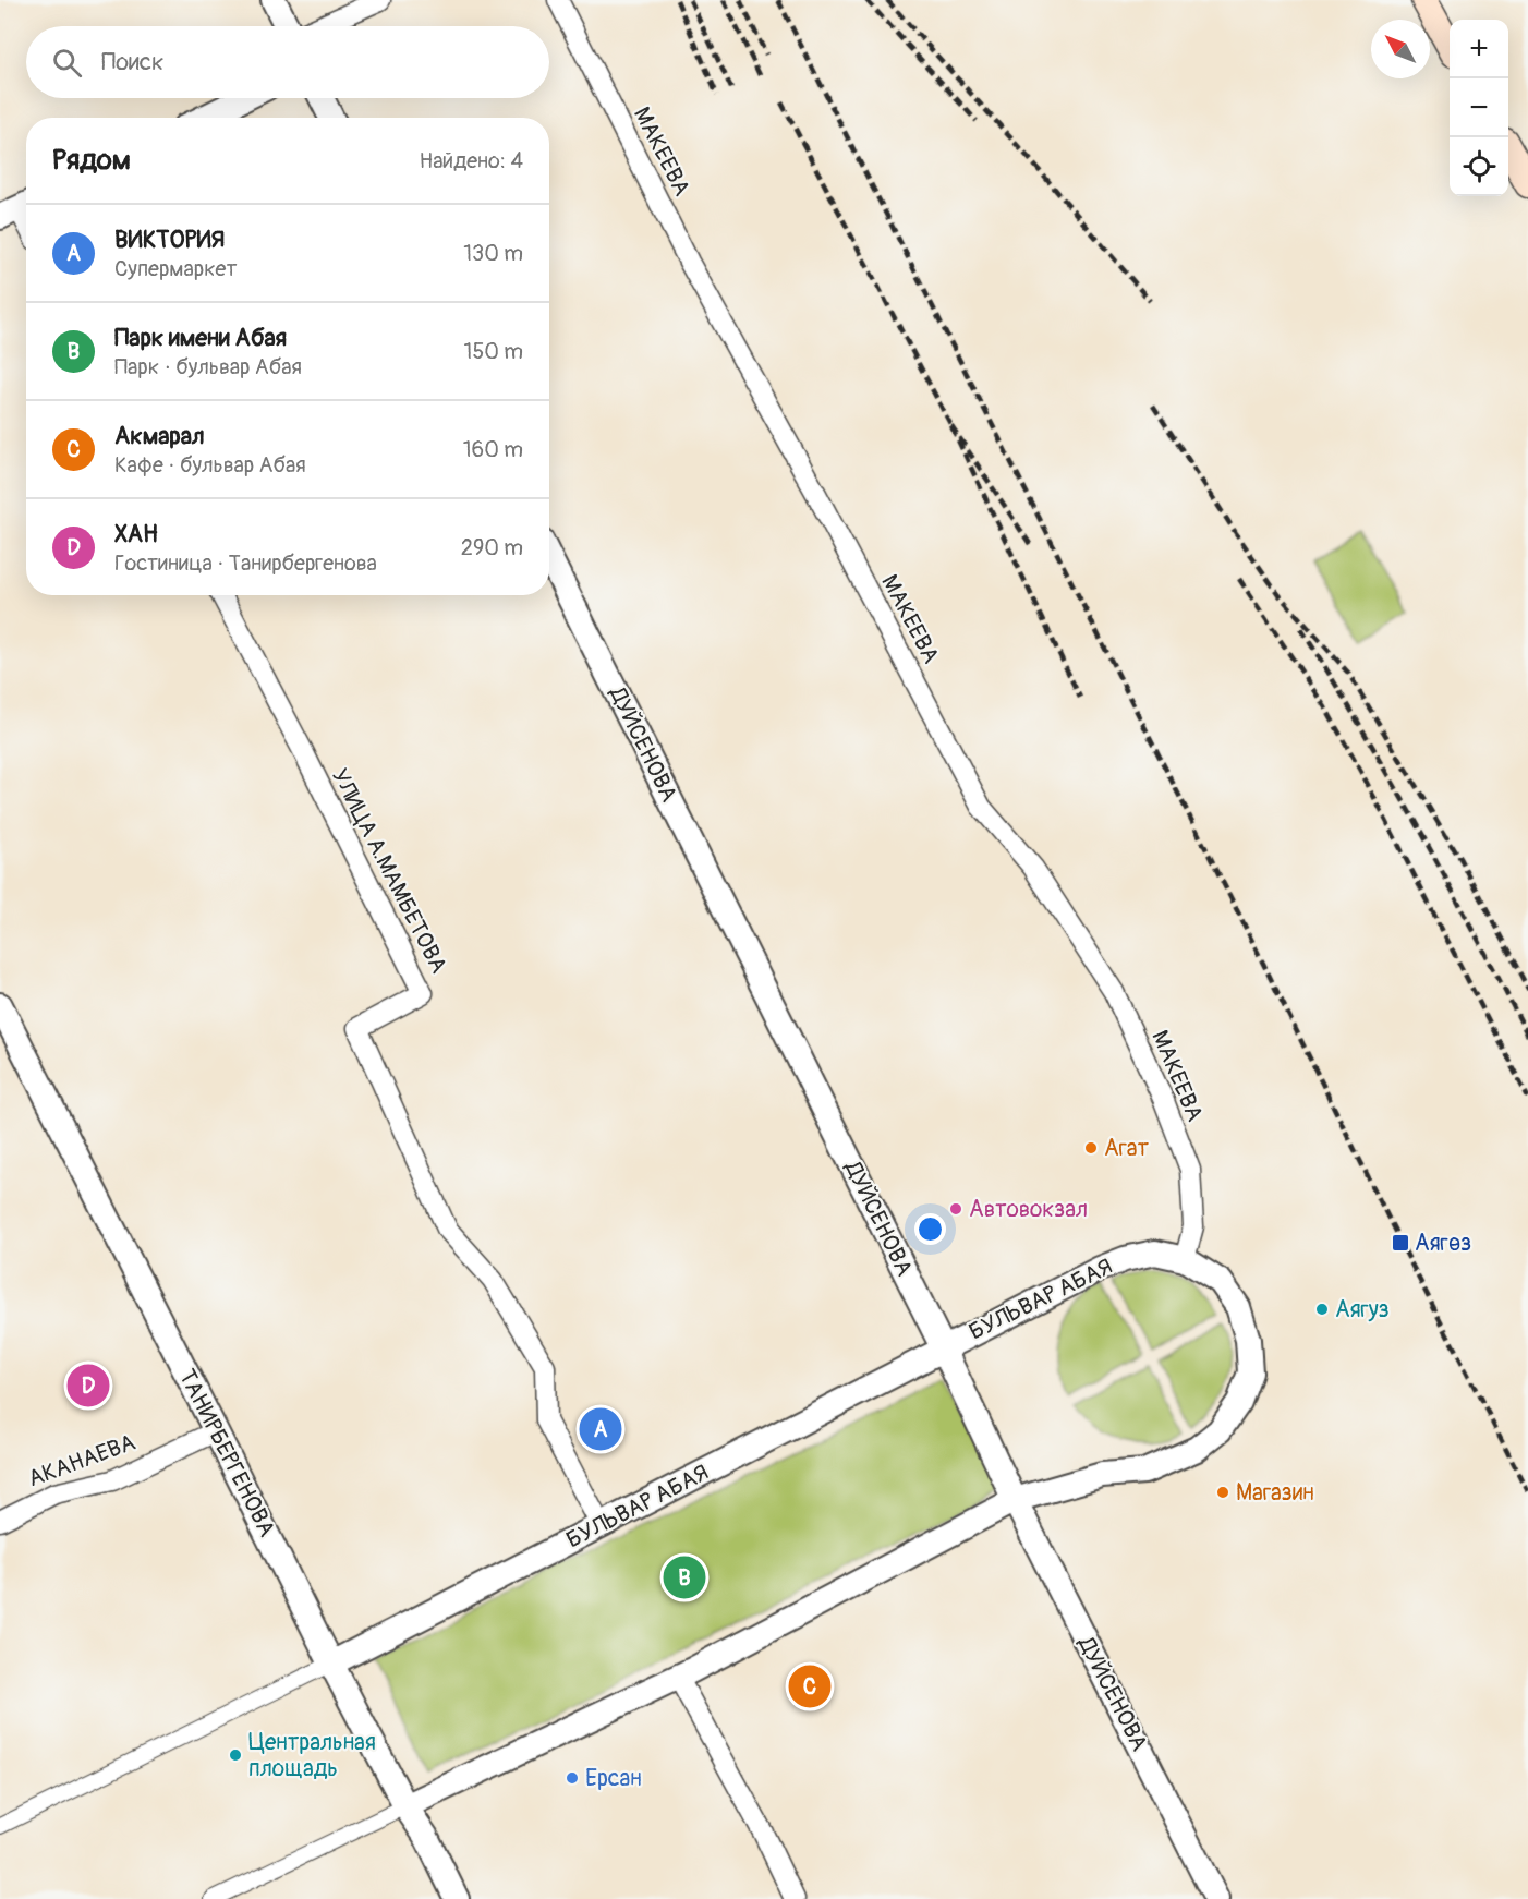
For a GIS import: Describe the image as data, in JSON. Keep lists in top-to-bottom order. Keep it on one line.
{"streets":{"street":["МАКЕЕВА","ДУЙСЕНОВА","УЛИЦА А.МАМБЕТОВА","БУЛЬВАР АБАЯ","ТАНИРБЕРГЕНОВА","АКАНАЕВА"]},"crossings":[["МАКЕЕВА","БУЛЬВАР АБАЯ"],["ДУЙСЕНОВА","БУЛЬВАР АБАЯ"],["УЛИЦА А.МАМБЕТОВА","БУЛЬВАР АБАЯ"],["БУЛЬВАР АБАЯ","ТАНИРБЕРГЕНОВА"],["ТАНИРБЕРГЕНОВА","АКАНАЕВА"]],"places":{"other":["Агат","Автовокзал","Аягуз","Магазин","Центральная площадь","Ерсан"],"transit":["Аягөз"]},"north":"top left","page":{"map_buttons":["+","−"],"search":"Поиск","heading":["Рядом","Найдено: 4"],"list":[{"mark":"A","name":"ВИКТОРИЯ","note":"Супермаркет","value":"130 m"},{"mark":"B","name":"Парк имени Абая","note":"Парк · бульвар Абая","value":"150 m"},{"mark":"C","name":"Акмарал","note":"Кафе · бульвар Абая","value":"160 m"},{"mark":"D","name":"ХАН","note":"Гостиница · Танирбергенова","value":"290 m"}],"pins":["D","A","B","C"]}}
